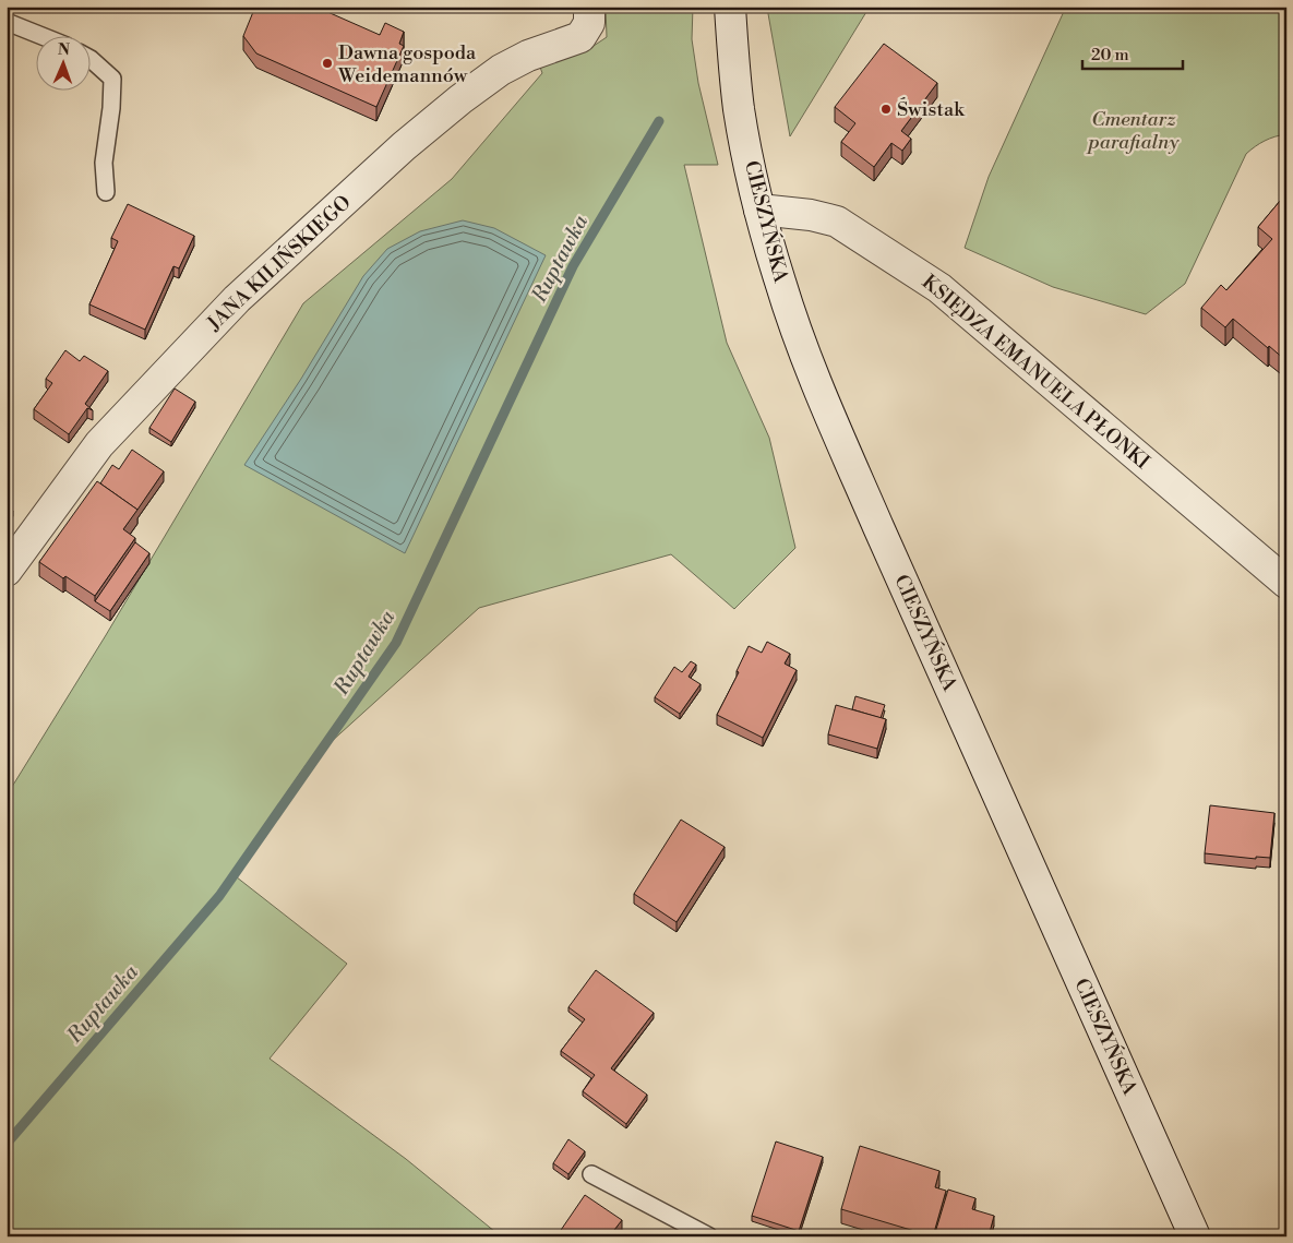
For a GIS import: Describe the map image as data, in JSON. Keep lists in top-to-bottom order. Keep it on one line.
{"streets":{"street":["CIESZYŃSKA","JANA KILIŃSKIEGO","KSIĘDZA EMANUELA PŁONKI"]},"crossings":[["CIESZYŃSKA","KSIĘDZA EMANUELA PŁONKI"]],"water":["Ruptawka"],"parks":["Cmentarz parafialny"],"places":["Dawna gospoda Weidemannów","Świstak"],"scale_bar":"20 m","north":"top"}
